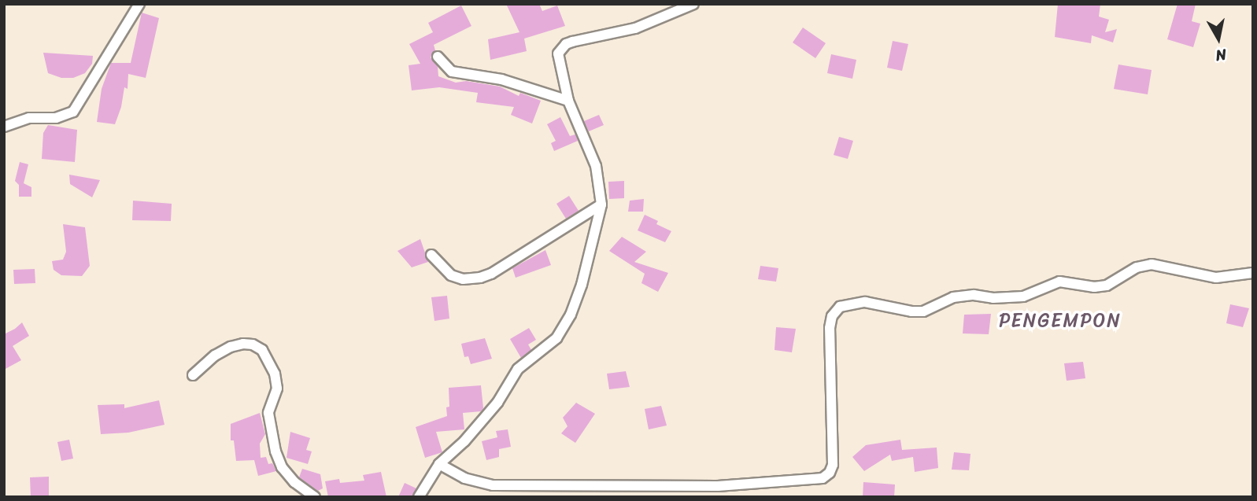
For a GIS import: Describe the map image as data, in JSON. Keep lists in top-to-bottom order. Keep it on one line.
{"districts":["PENGEMPON"],"north":"bottom"}
